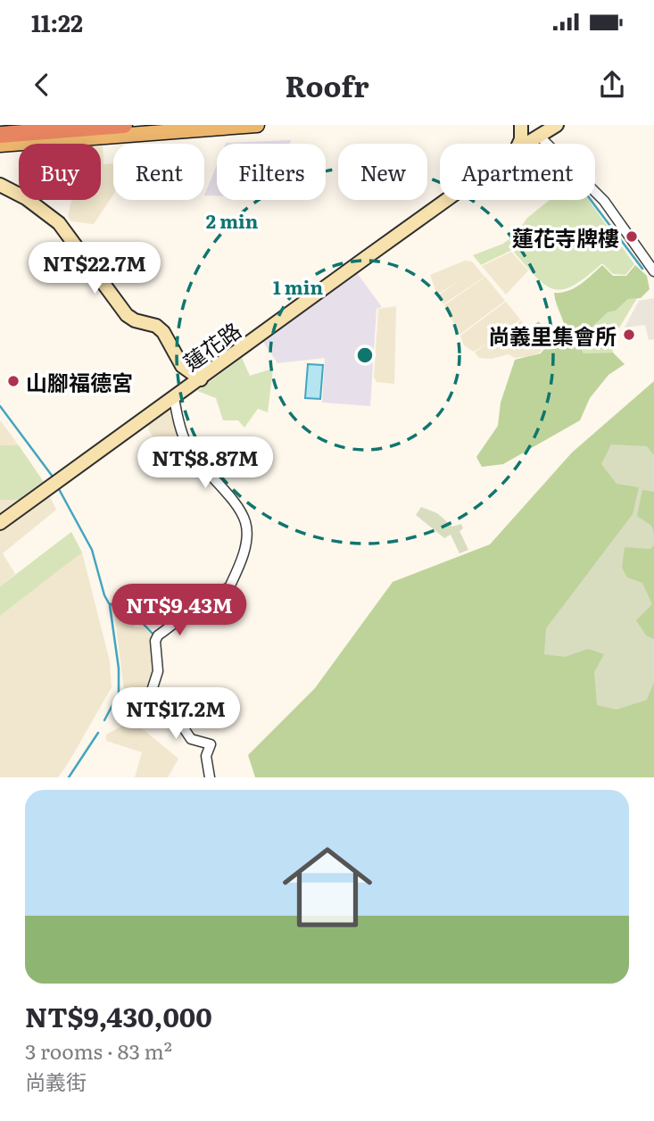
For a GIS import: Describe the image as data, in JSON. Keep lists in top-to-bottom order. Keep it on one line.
{"streets":{"street":["蓮花路"]},"places":["蓮花寺牌樓","尚義里集會所","山腳福德宮"],"page":{"status":"11:22","header":"Roofr","chip":["Buy","Rent","Filters","New","Apartment"],"price":["NT$22.7M","NT$8.87M","NT$9.43M","NT$17.2M"],"list":[{"name":"NT$9,430,000","note":"3 rooms · 83 m² · 尚義街"}]},"rings":["2 min","1 min"]}
